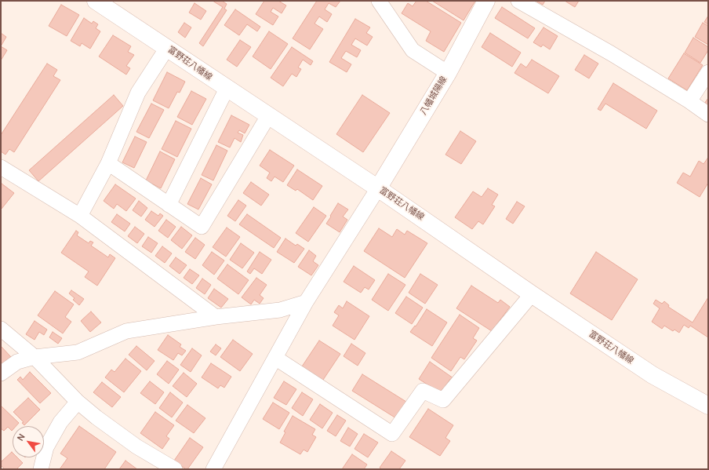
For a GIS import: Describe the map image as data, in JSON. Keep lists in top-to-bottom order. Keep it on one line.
{"streets":{"main road":["富野荘八幡線","八幡城陽線"]},"crossings":[["富野荘八幡線","八幡城陽線"]],"north":"top left"}
